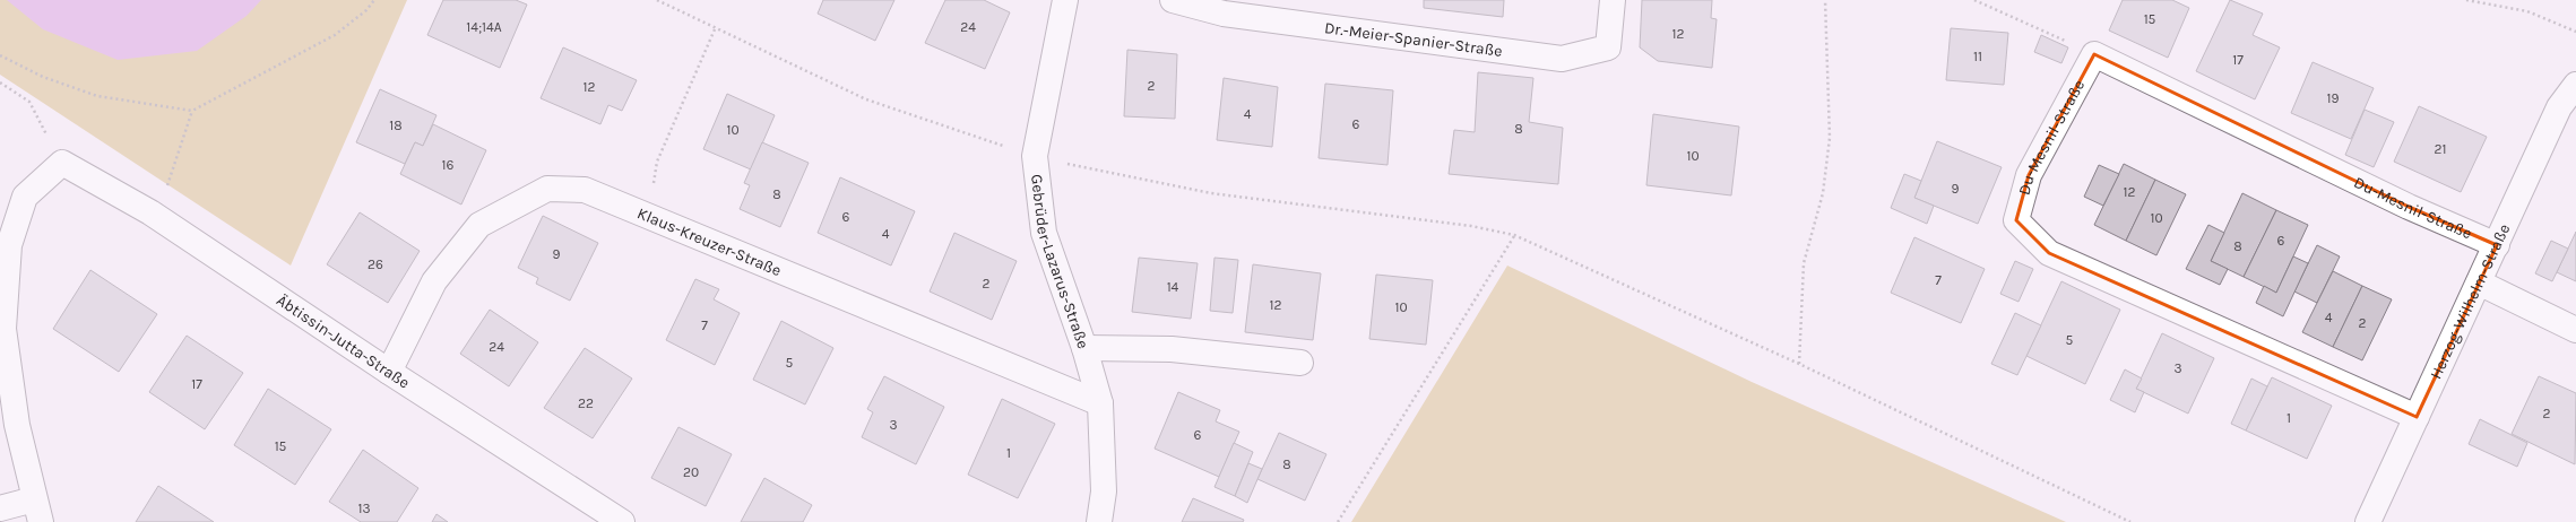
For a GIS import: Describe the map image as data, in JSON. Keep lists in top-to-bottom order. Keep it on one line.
{"streets":{"street":["Dr.-Meier-Spanier-Straße","Du-Mesnil-Straße","Klaus-Kreuzer-Straße","Gebrüder-Lazarus-Straße","Herzog-Wilhelm-Straße","Äbtissin-Jutta-Straße"]},"crossings":[["Du-Mesnil-Straße","Herzog-Wilhelm-Straße"],["Klaus-Kreuzer-Straße","Gebrüder-Lazarus-Straße"],["Klaus-Kreuzer-Straße","Äbtissin-Jutta-Straße"]],"house_numbers":["15","14;14A","24","12","11","17","2","12","19","4","6","18","8","10","21","10","16","9","12","8","6","10","4","6","8","9","26","7","2","14","12","10","4","2","7","5","24","5","3","17","22","2","1","3","6","15","1","8","20","13"]}
